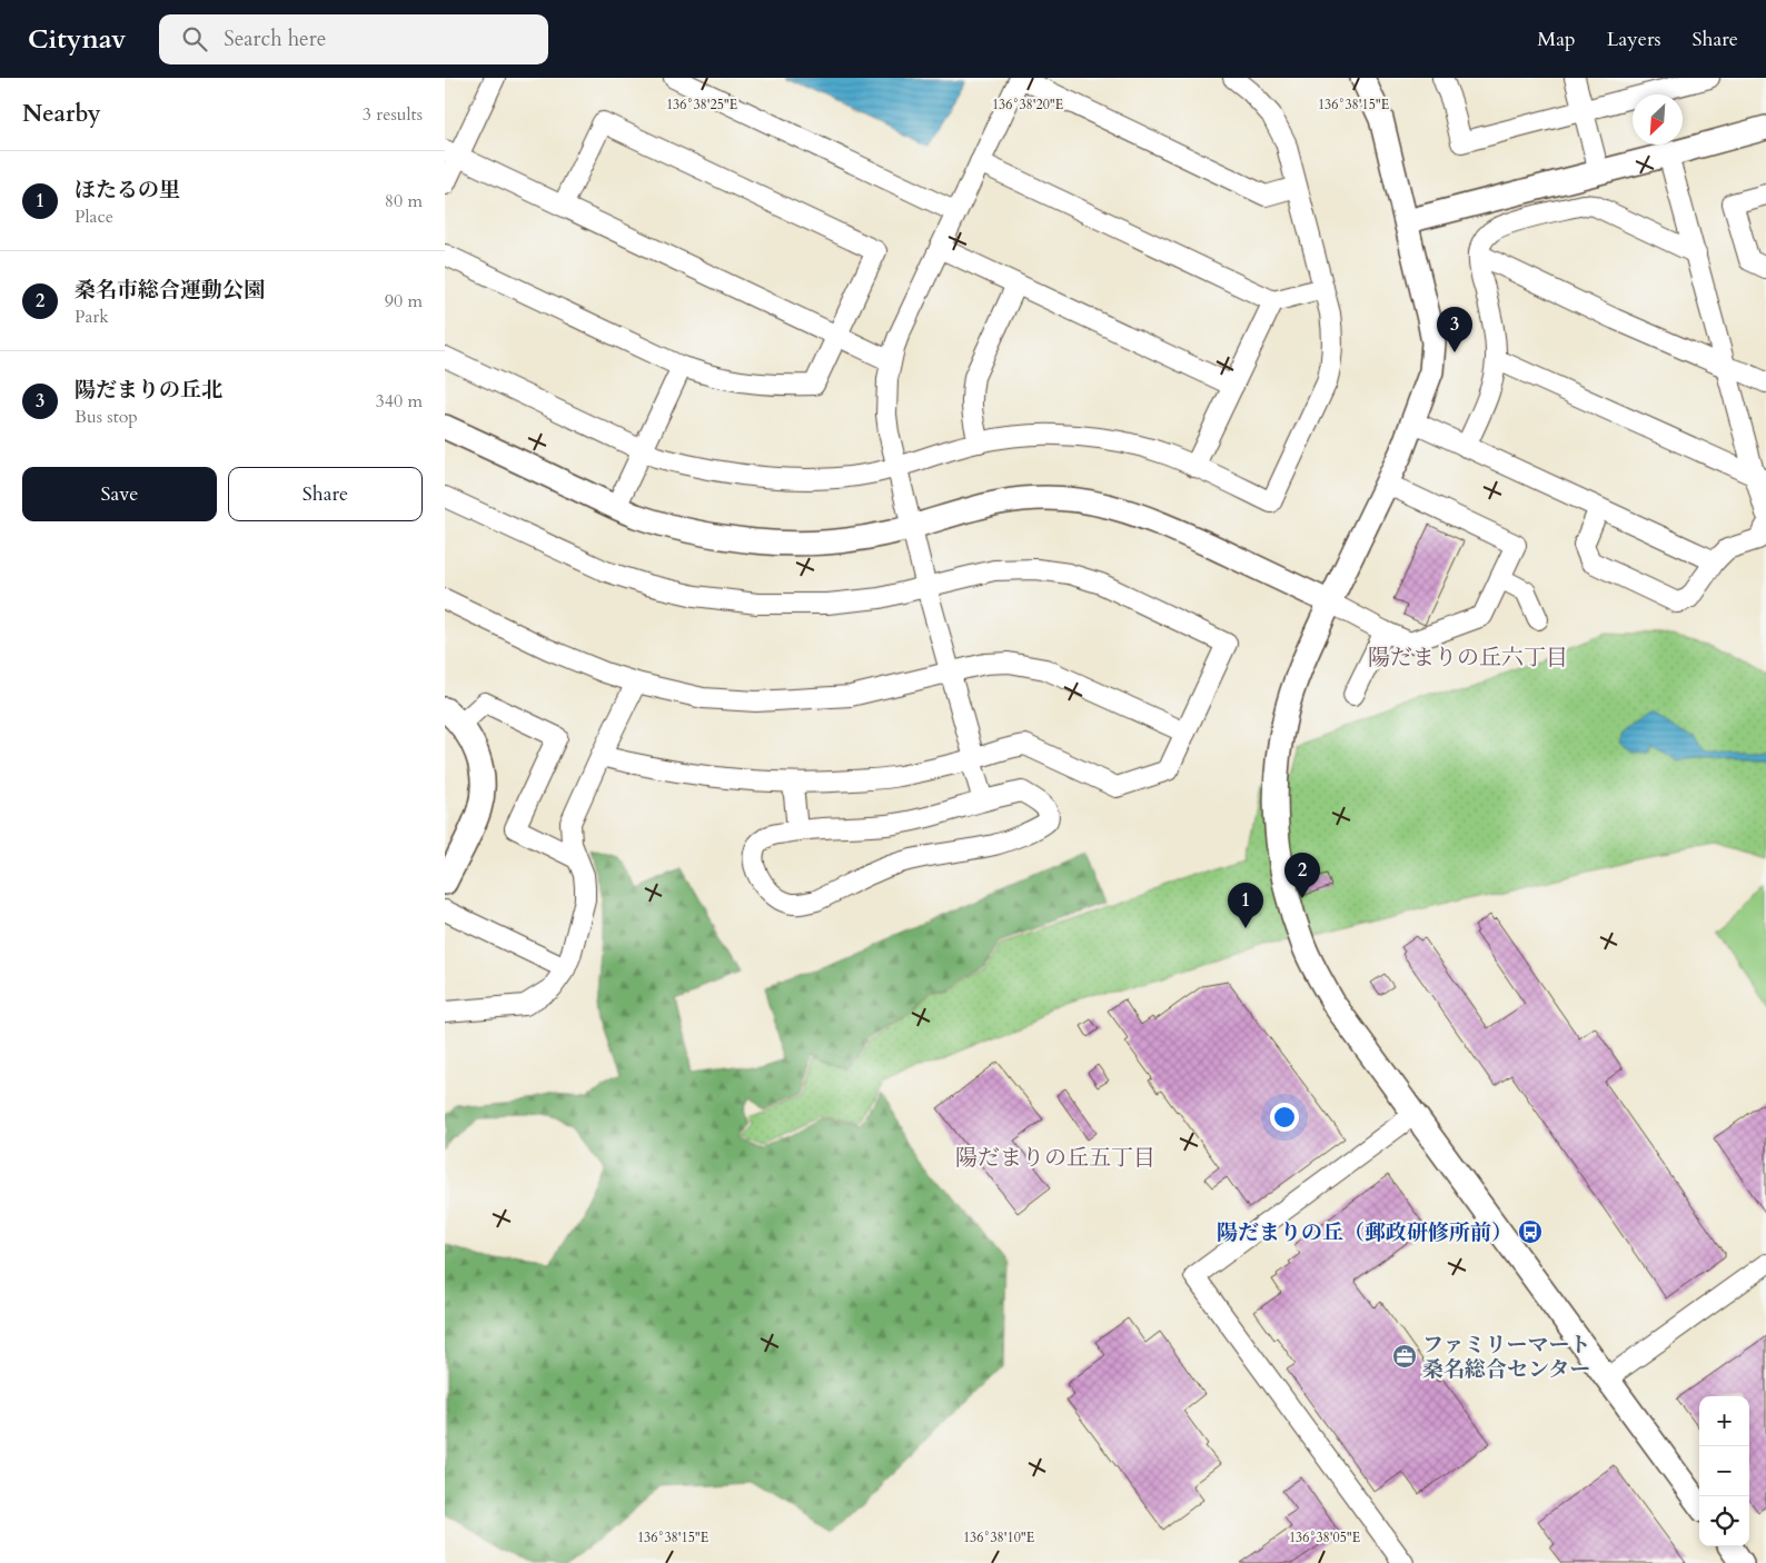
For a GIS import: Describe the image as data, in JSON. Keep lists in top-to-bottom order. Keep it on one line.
{"districts":["陽だまりの丘六丁目","陽だまりの丘五丁目"],"places":{"bus stop":["陽だまりの丘（郵政研修所前）"],"office":["ファミリーマート 桑名総合センター"]},"north":"bottom left","page":{"header":"Citynav","search":"Search here","nav":["Map","Layers","Share"],"heading":["Nearby","3 results"],"list":[{"mark":"1","name":"ほたるの里","note":"Place","value":"80 m"},{"mark":"2","name":"桑名市総合運動公園","note":"Park","value":"90 m"},{"mark":"3","name":"陽だまりの丘北","note":"Bus stop","value":"340 m"}],"pins":["3","2","1"],"buttons":["Save","Share"],"map_buttons":["+","−"]},"coordinates":["136°38'25\"E","136°38'15\"E","136°38'20\"E","136°38'10\"E","136°38'05\"E"]}
